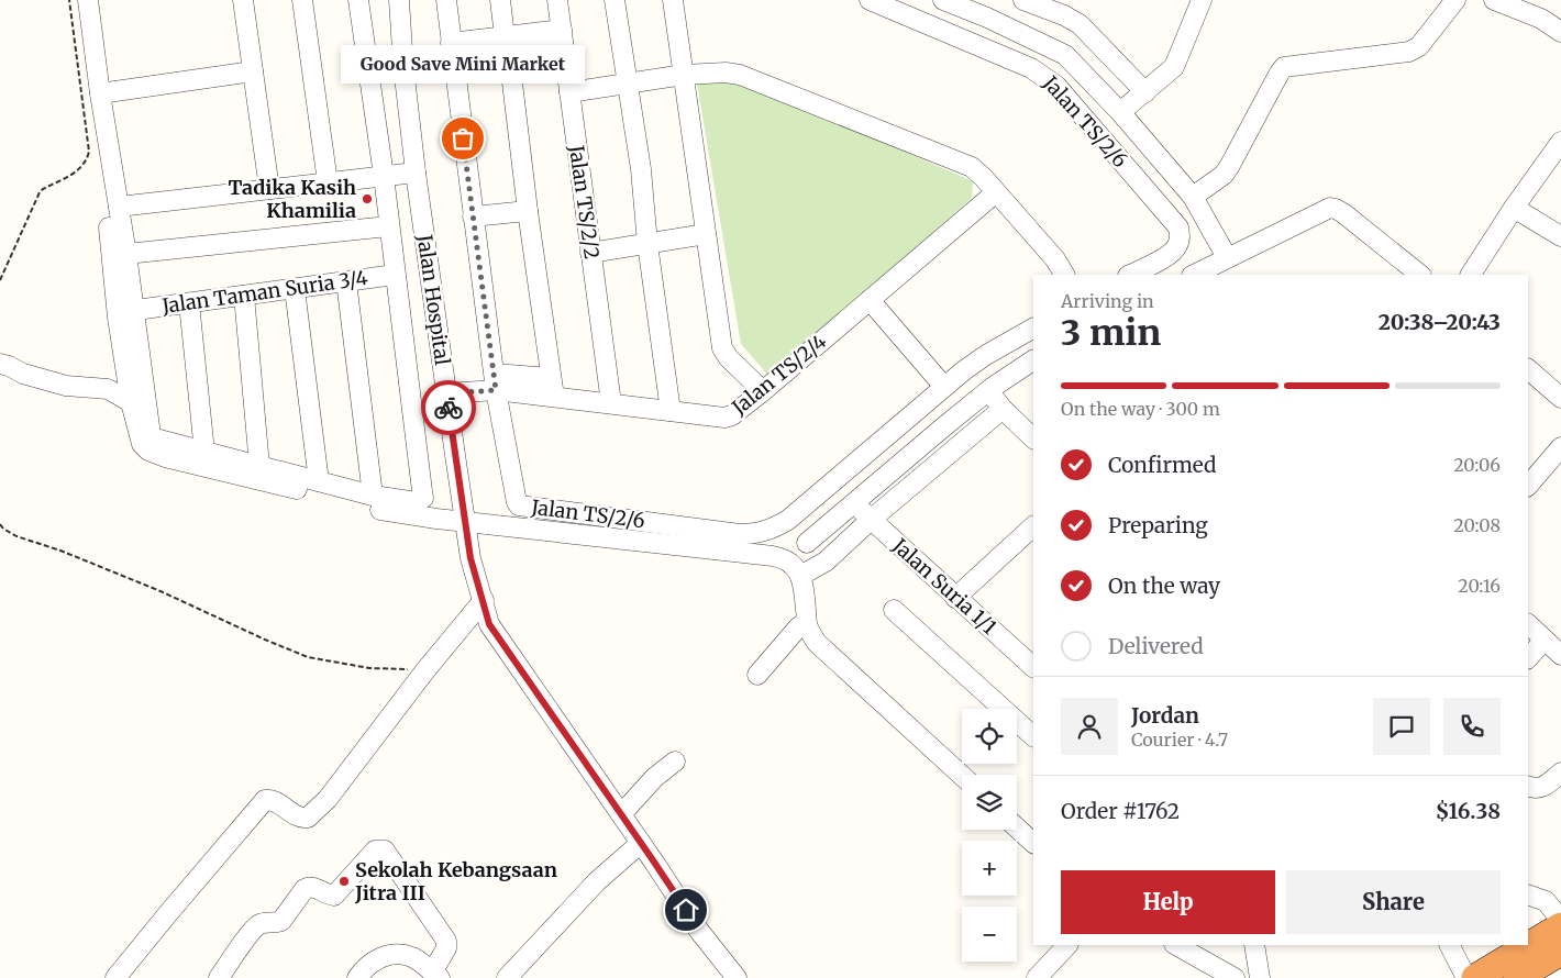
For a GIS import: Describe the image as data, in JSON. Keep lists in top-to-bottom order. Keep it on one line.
{"streets":{"street":["Jalan TS/2/6","Jalan TS/2/2","Jalan Taman Suria 3/4","Jalan Hospital","Jalan TS/2/4","Jalan Suria 1/1"]},"crossings":[["Jalan TS/2/6","Jalan TS/2/4"],["Jalan TS/2/2","Jalan TS/2/4"],["Jalan Hospital","Jalan TS/2/4"]],"places":["Good Save Mini Market","Tadika Kasih Khamilia","Sekolah Kebangsaan Jitra III"],"page":{"bubble":"Good Save Mini Market","heading":["3 min","Arriving in","20:38–20:43"],"panel":["Jordan","Courier · 4.7","Order #1762","$16.38"],"bar":"On the way · 300 m","list":[["Confirmed","20:06"],["Preparing","20:08"],["On the way","20:16"],"Delivered"],"map_buttons":["+","−"],"buttons":["Help","Share"]}}
